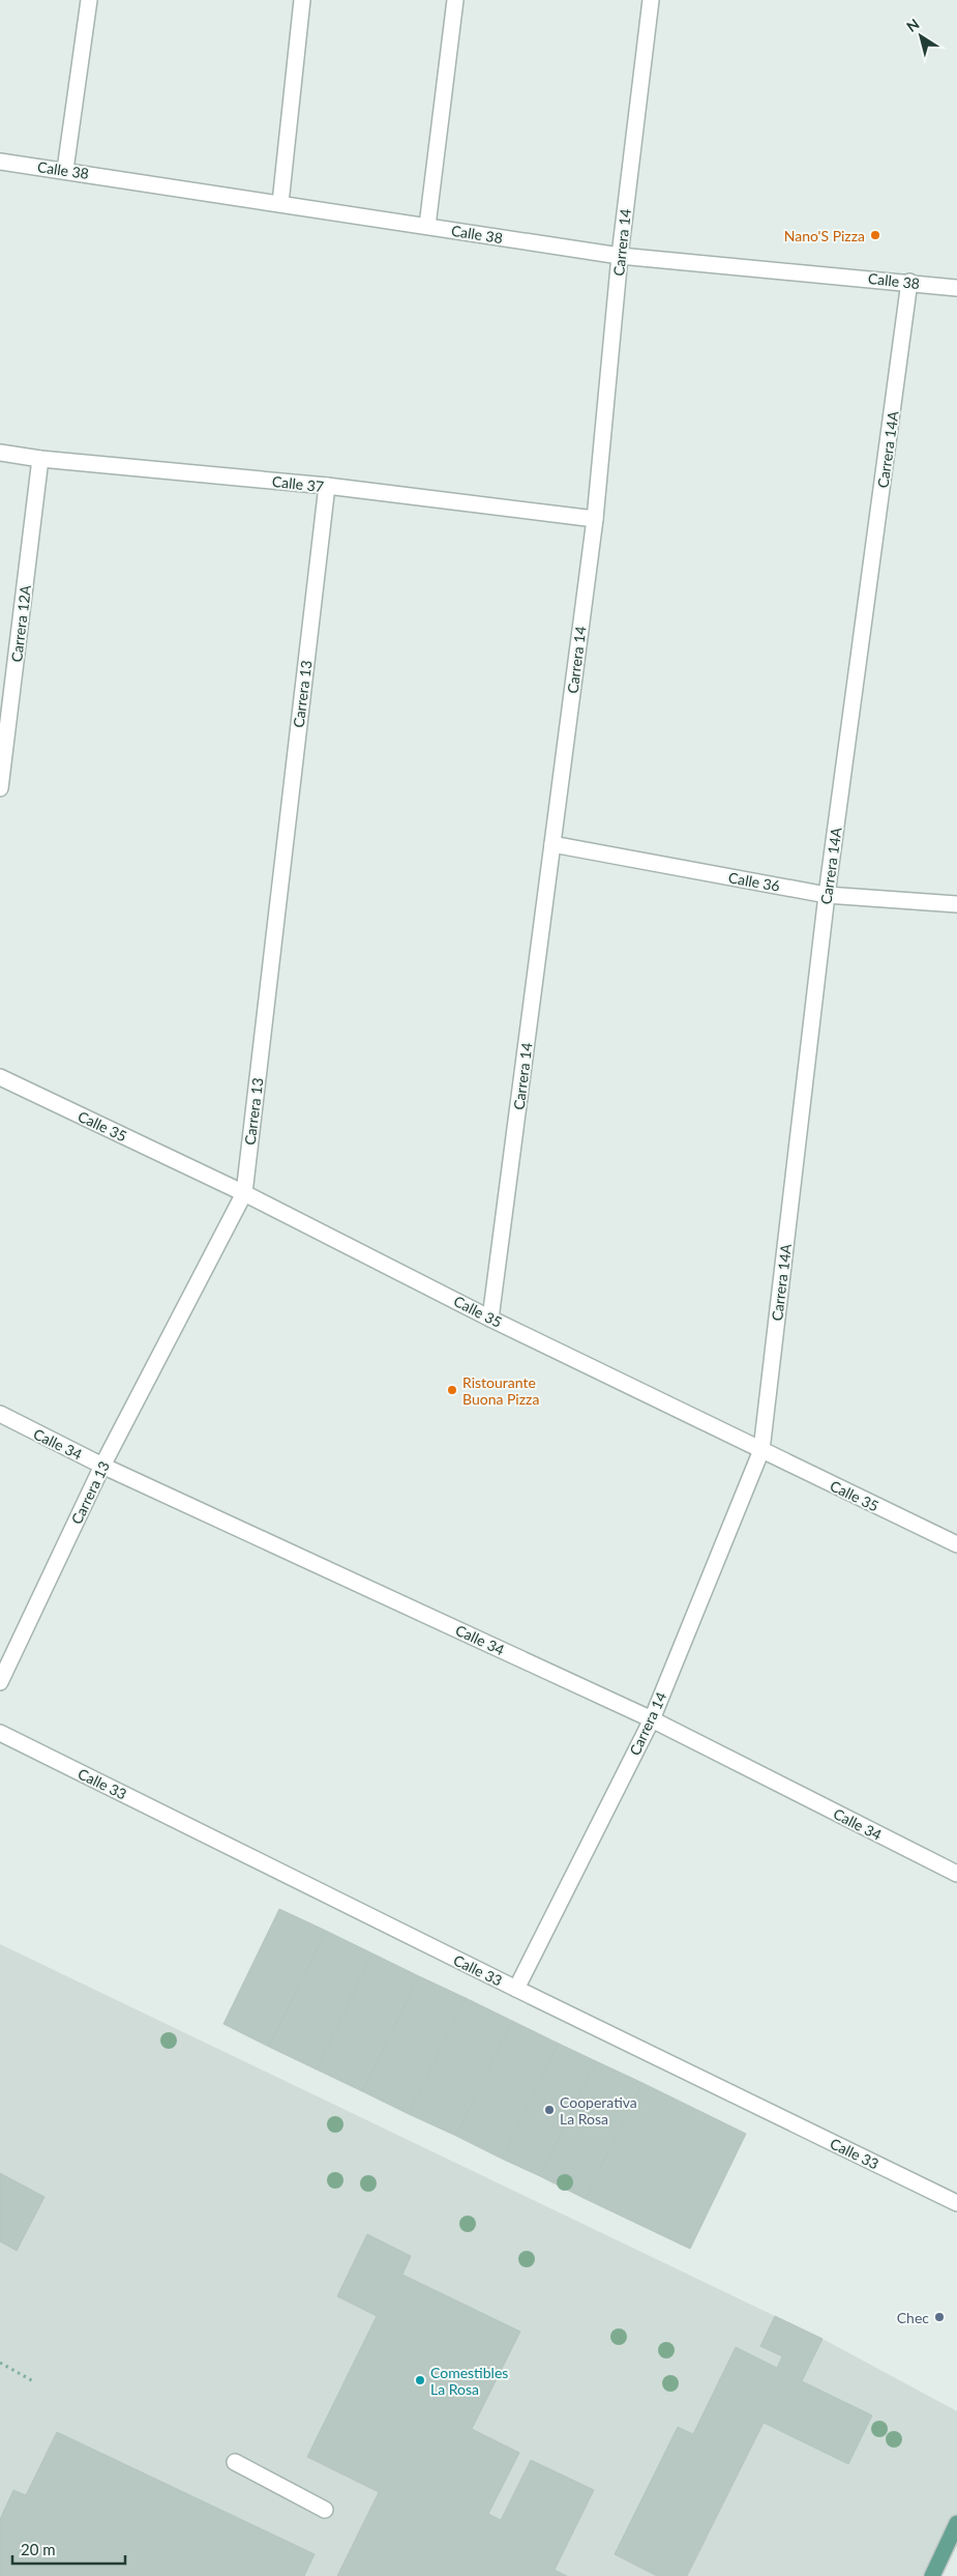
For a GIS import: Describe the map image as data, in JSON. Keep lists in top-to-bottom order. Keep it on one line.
{"streets":{"street":["Calle 38","Carrera 14","Carrera 14A","Calle 37","Carrera 12A","Carrera 13","Calle 36","Calle 35","Calle 34","Calle 33"]},"crossings":[["Calle 38","Carrera 14"],["Calle 38","Carrera 14A"],["Carrera 14","Carrera 14A"],["Carrera 14","Calle 37"],["Carrera 14","Calle 36"],["Carrera 14","Calle 35"],["Carrera 14","Calle 34"],["Carrera 14","Calle 33"],["Carrera 14A","Calle 36"],["Carrera 14A","Calle 35"],["Calle 37","Carrera 12A"],["Calle 37","Carrera 13"],["Carrera 13","Calle 35"],["Carrera 13","Calle 34"]],"places":["Nano'S Pizza","Ristourante Buona Pizza","Cooperativa La Rosa","Chec","Comestibles La Rosa"],"scale_bar":"20 m","north":"top left"}
